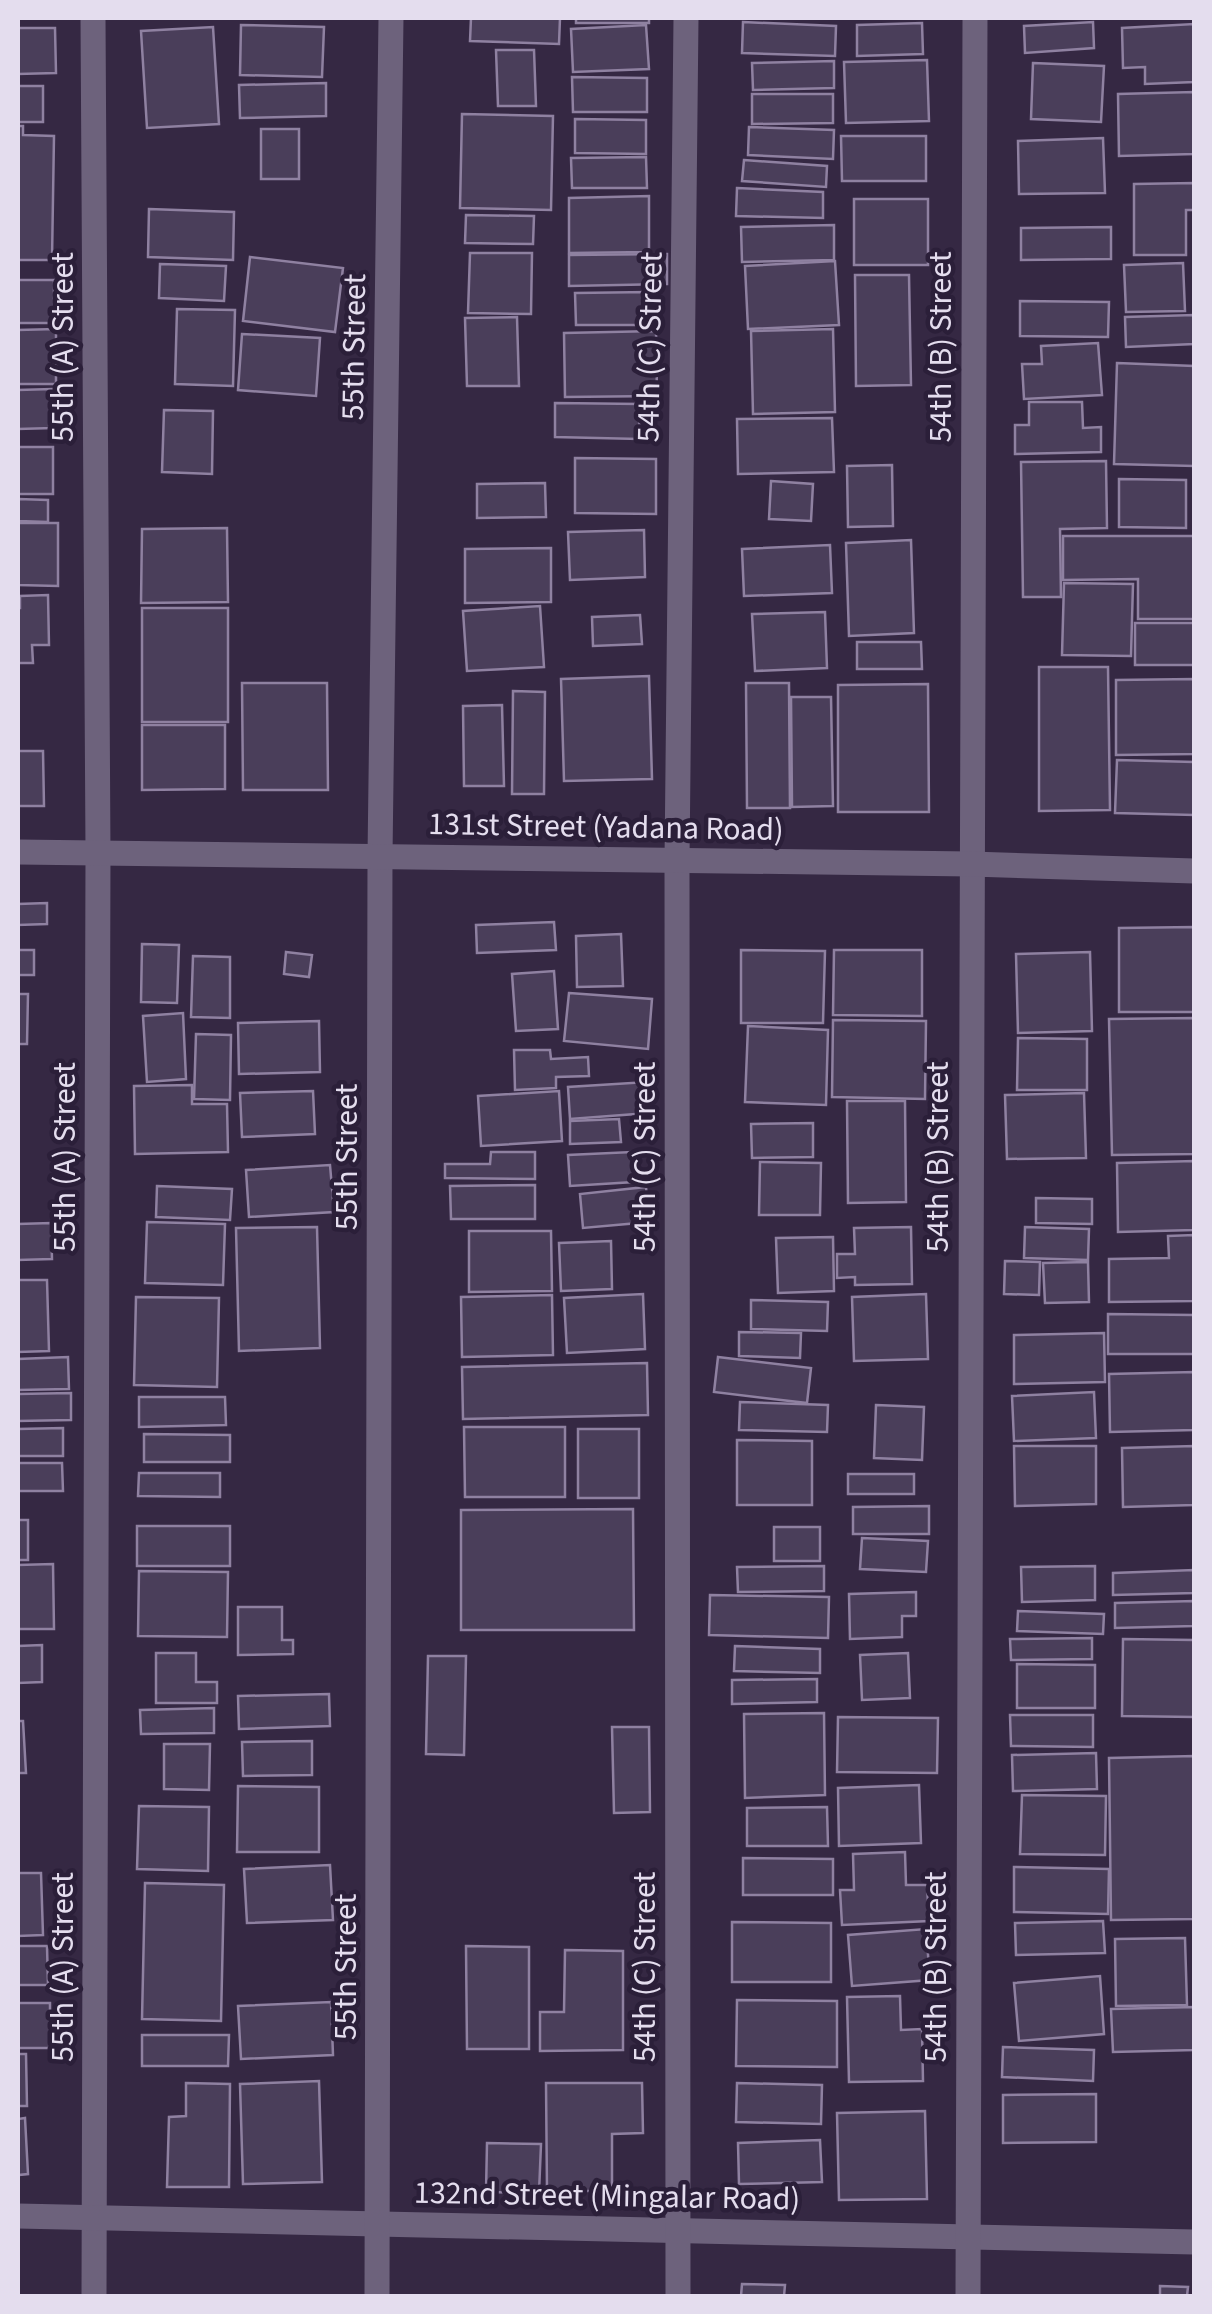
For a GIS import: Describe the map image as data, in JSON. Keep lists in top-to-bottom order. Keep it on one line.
{"streets":{"street":["55th (A) Street","55th Street","54th (C) Street","54th (B) Street","131st Street (Yadana Road)","132nd Street (Mingalar Road)"]},"crossings":[["55th (A) Street","131st Street (Yadana Road)"],["55th (A) Street","132nd Street (Mingalar Road)"],["55th Street","131st Street (Yadana Road)"],["55th Street","132nd Street (Mingalar Road)"],["54th (C) Street","131st Street (Yadana Road)"],["54th (C) Street","132nd Street (Mingalar Road)"],["54th (B) Street","131st Street (Yadana Road)"],["54th (B) Street","132nd Street (Mingalar Road)"]]}
